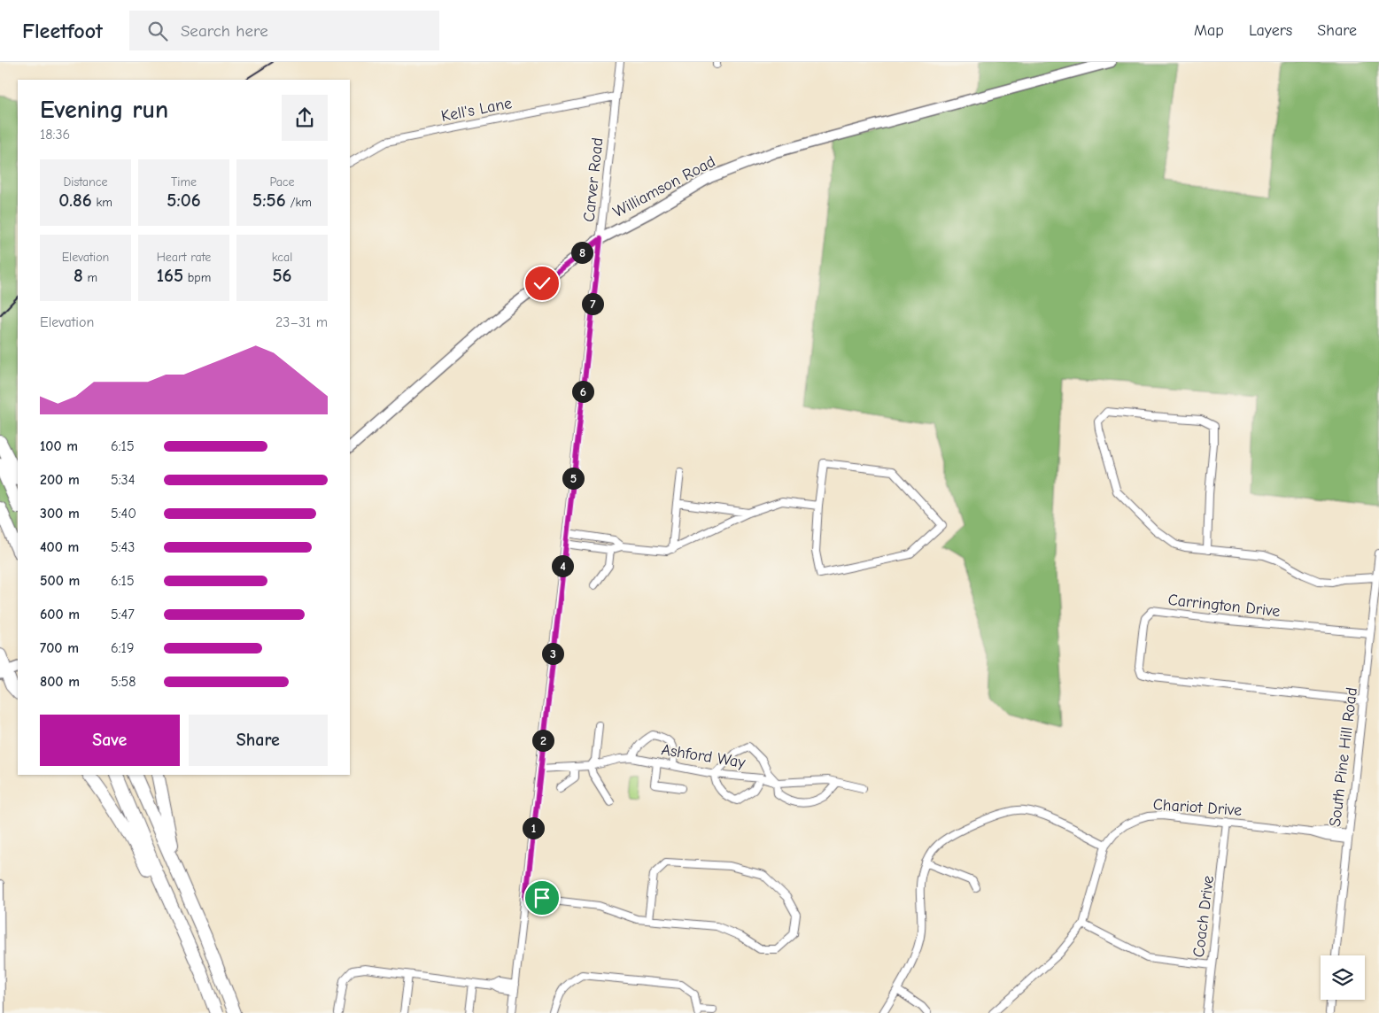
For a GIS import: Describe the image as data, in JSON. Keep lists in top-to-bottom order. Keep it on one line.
{"streets":{"main road":["Williamson Road"],"street":["Kell's Lane","Carver Road","Carrington Drive","Ashford Way","South Pine Hill Road","Chariot Drive","Coach Drive"]},"crossings":[["Kell's Lane","Carver Road"],["Carver Road","Williamson Road"],["Carver Road","Ashford Way"],["Carrington Drive","South Pine Hill Road"],["South Pine Hill Road","Chariot Drive"],["Chariot Drive","Coach Drive"]],"page":{"header":"Fleetfoot","search":"Search here","nav":["Map","Layers","Share"],"heading":["Evening run","18:36"],"stats":[["Distance","0.86 km"],["Time","5:06"],["Pace","5:56 /km"],["Elevation","8 m"],["Heart rate","165 bpm"],["kcal","56"]],"pins":["8","7","6","5","4","3","2","1"],"chart":["Elevation","23–31 m"],"list":[{"name":"100 m","note":"6:15"},{"name":"200 m","note":"5:34"},{"name":"300 m","note":"5:40"},{"name":"400 m","note":"5:43"},{"name":"500 m","note":"6:15"},{"name":"600 m","note":"5:47"},{"name":"700 m","note":"6:19"},{"name":"800 m","note":"5:58"}],"buttons":["Save","Share"]}}
